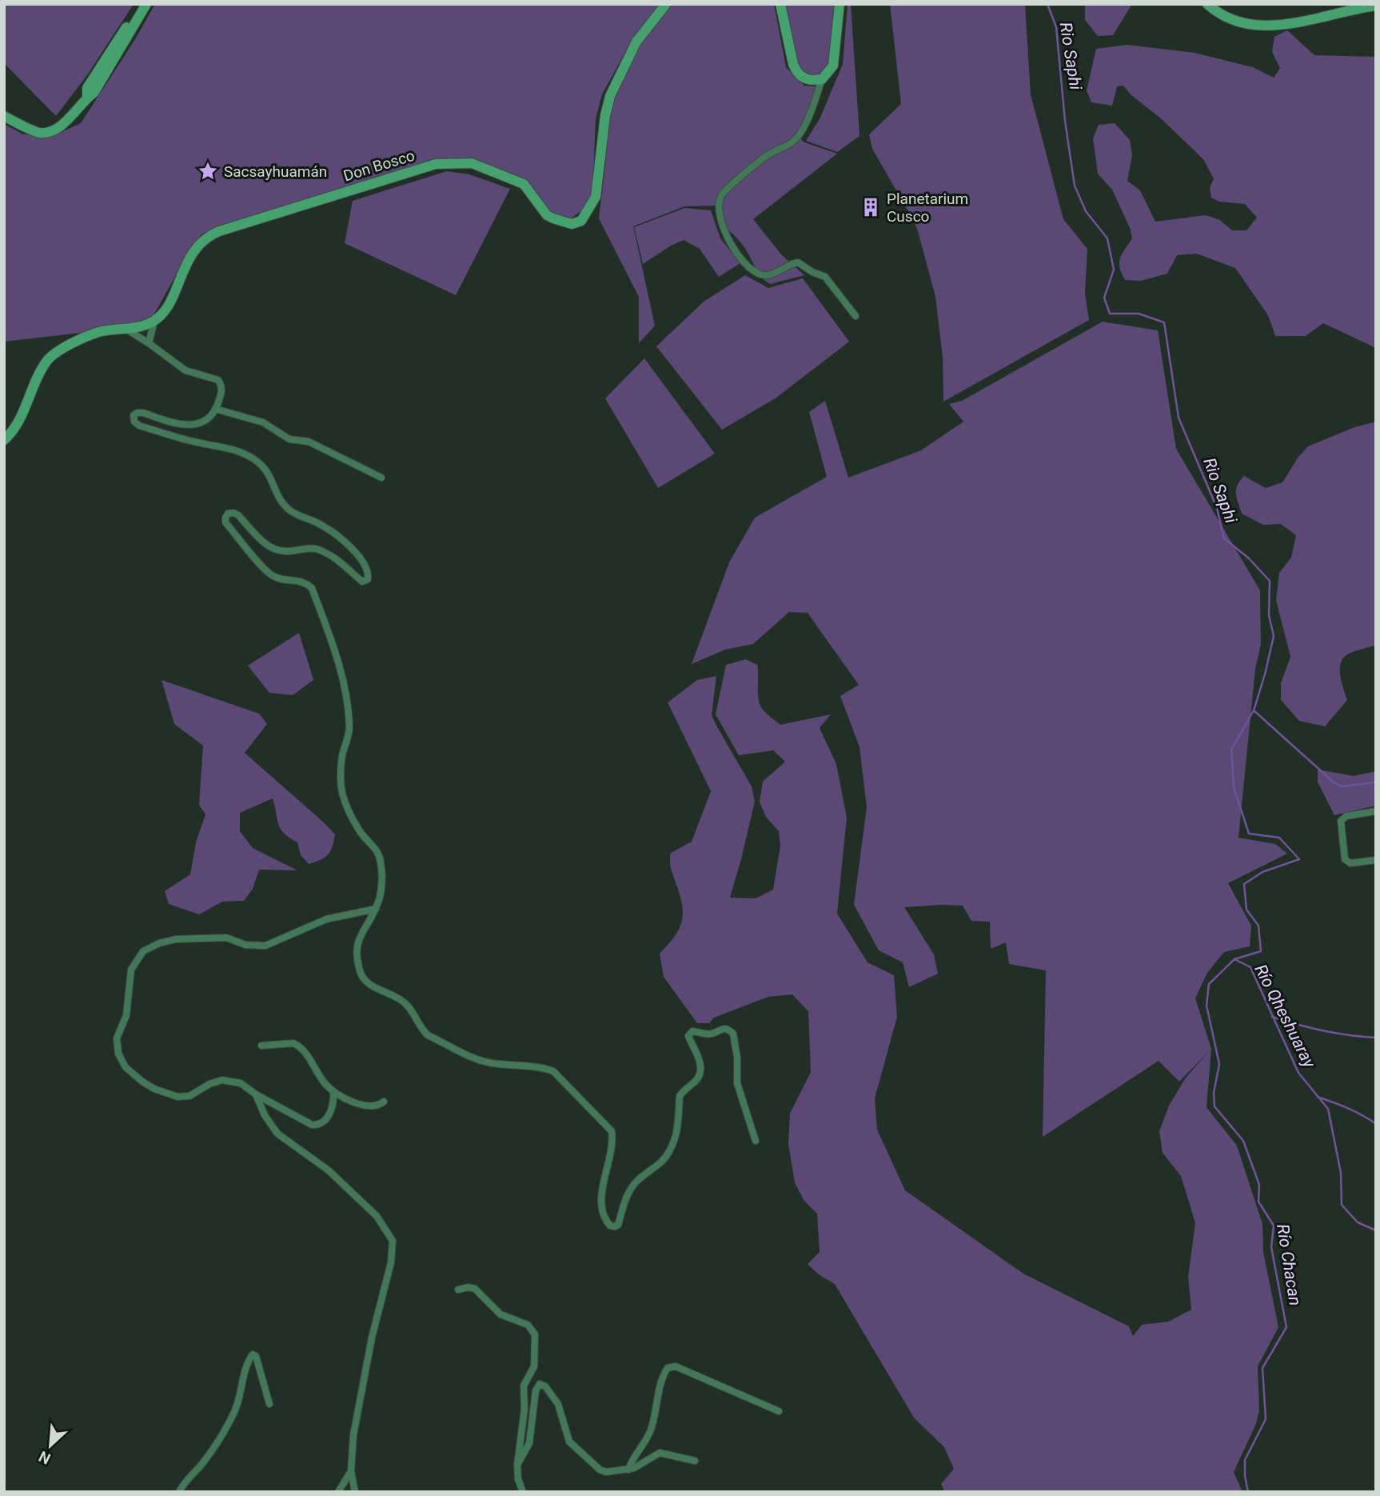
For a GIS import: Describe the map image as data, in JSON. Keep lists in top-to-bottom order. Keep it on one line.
{"streets":{"street":["Don Bosco"]},"water":["Rio Saphi","Río Qheshuaray","Río Chacan"],"places":{"place":["Sacsayhuamán"],"building":["Planetarium Cusco"]},"north":"bottom left"}
